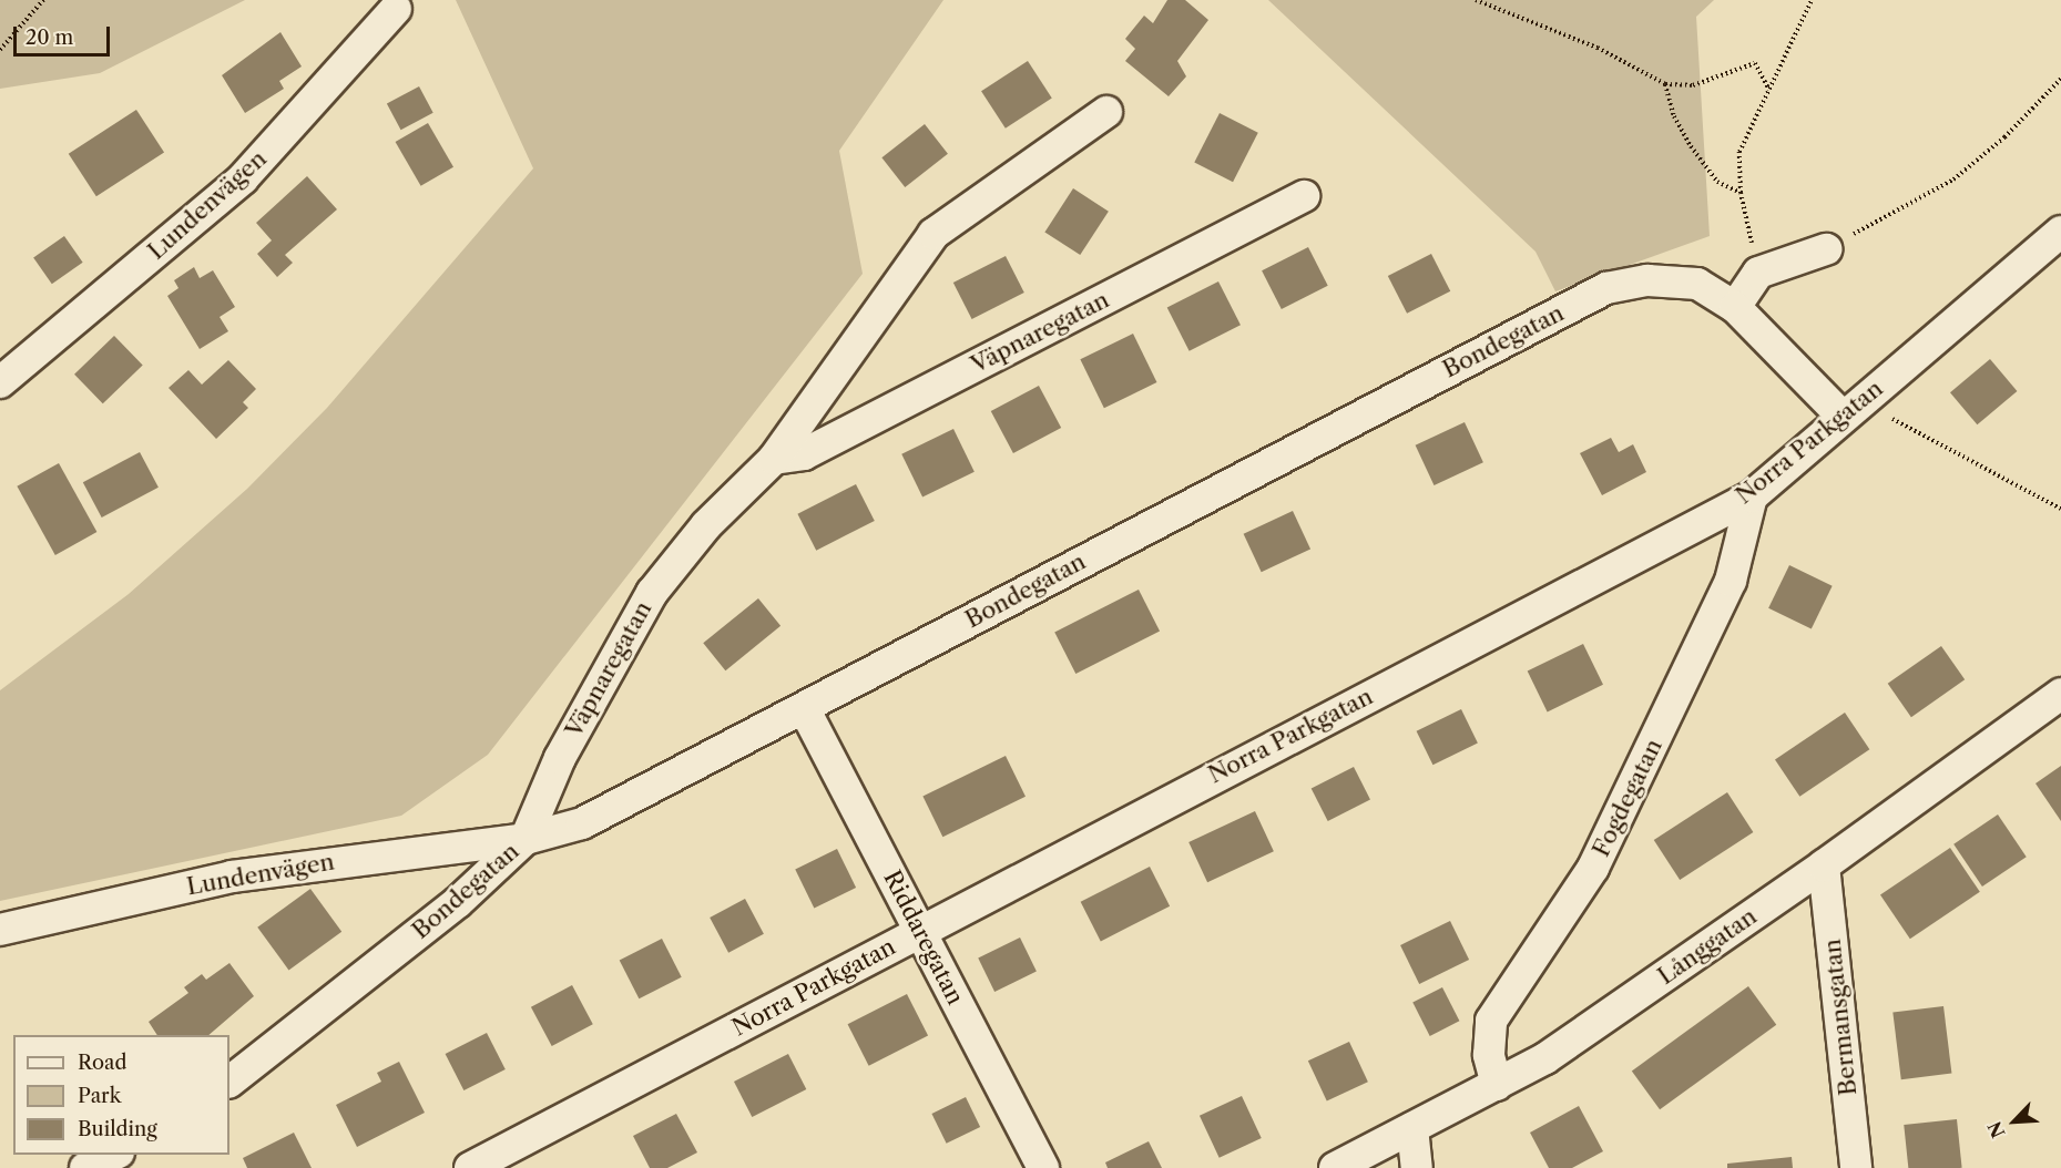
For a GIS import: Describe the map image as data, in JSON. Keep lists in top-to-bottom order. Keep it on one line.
{"streets":{"street":["Lundenvägen","Väpnaregatan","Bondegatan","Norra Parkgatan","Fogdegatan","Riddaregatan","Långgatan","Bermansgatan"]},"crossings":[["Lundenvägen","Väpnaregatan"],["Lundenvägen","Bondegatan"],["Väpnaregatan","Bondegatan"],["Bondegatan","Norra Parkgatan"],["Bondegatan","Riddaregatan"],["Norra Parkgatan","Fogdegatan"],["Norra Parkgatan","Riddaregatan"],["Fogdegatan","Långgatan"],["Långgatan","Bermansgatan"]],"legend":["Road","Park","Building"],"scale_bar":"20 m","north":"bottom left"}
